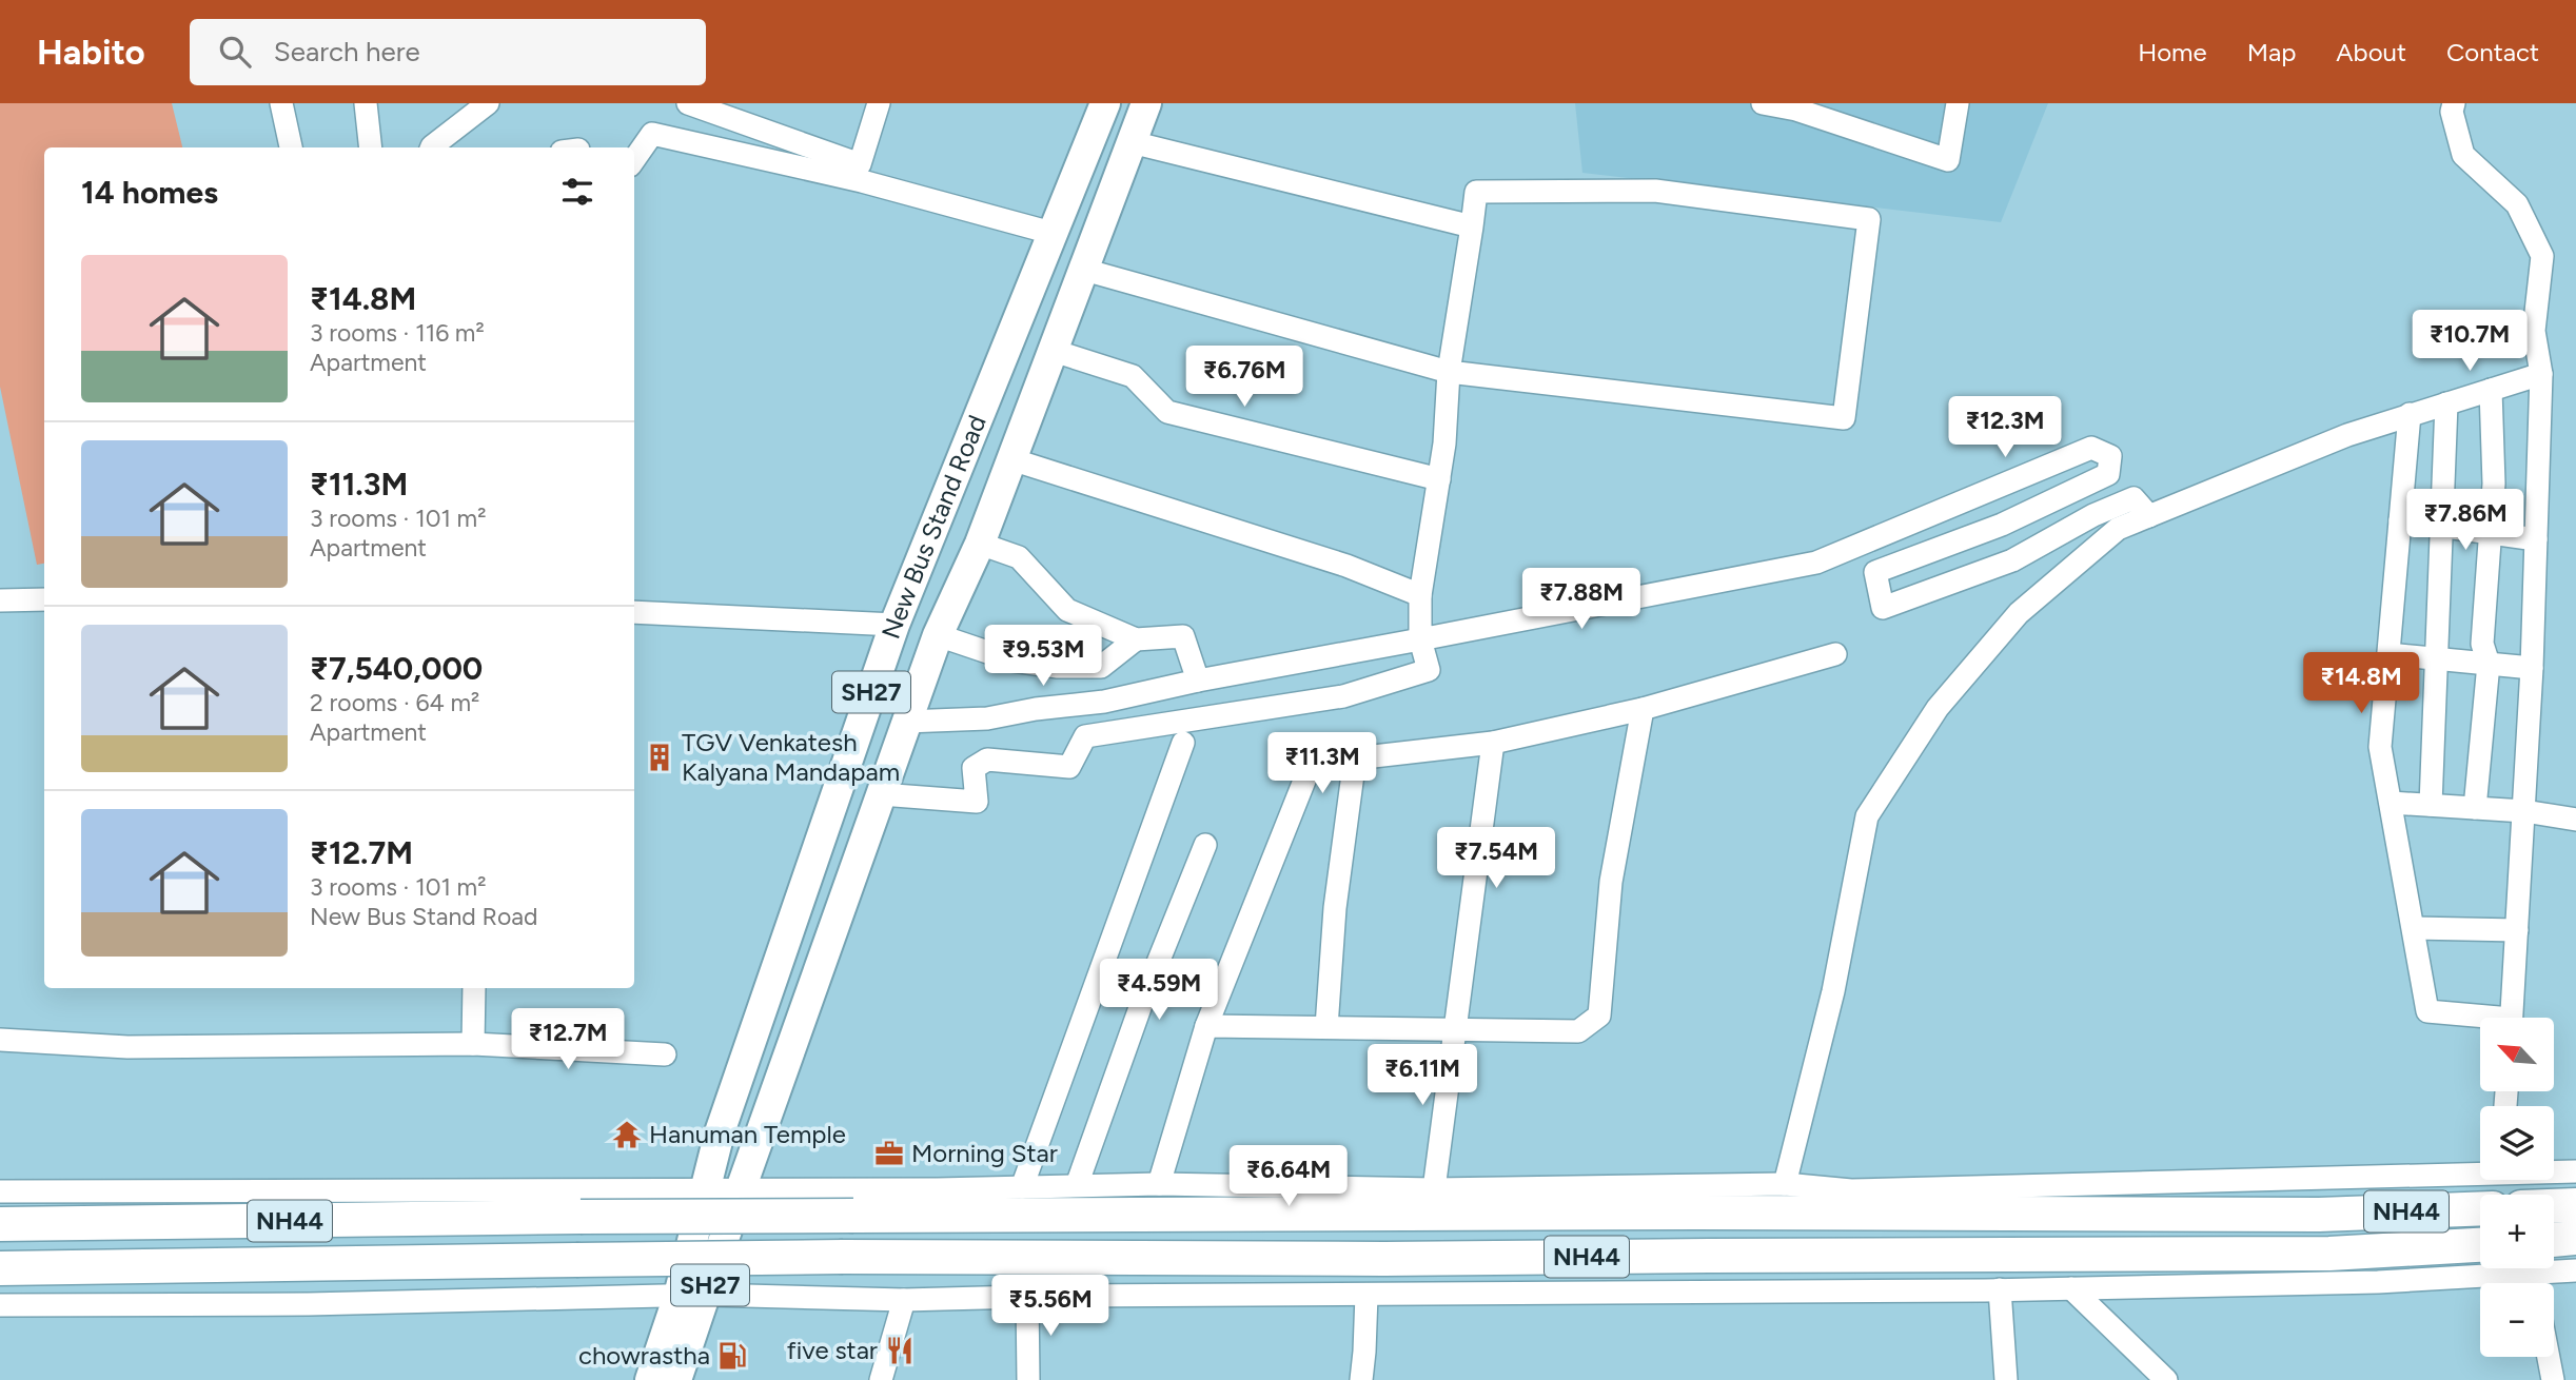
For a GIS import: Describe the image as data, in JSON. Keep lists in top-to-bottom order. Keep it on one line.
{"streets":{"highway":["NH44"],"main road":["New Bus Stand Road","SH27"]},"crossings":[["New Bus Stand Road","SH27"]],"places":{"building":["TGV Venkatesh Kalyana Mandapam"],"temple":["Hanuman Temple"],"office":["Morning Star"],"restaurant":["five star"],"fuel station":["chowrastha"]},"north":"top left","page":{"header":"Habito","search":"Search here","nav":["Home","Map","About","Contact"],"heading":"14 homes","list":[{"name":"₹14.8M","note":"3 rooms · 116 m² · Apartment"},{"name":"₹11.3M","note":"3 rooms · 101 m² · Apartment"},{"name":"₹7,540,000","note":"2 rooms · 64 m² · Apartment"},{"name":"₹12.7M","note":"3 rooms · 101 m² · New Bus Stand Road"}],"price":["₹10.7M","₹6.76M","₹12.3M","₹7.86M","₹7.88M","₹9.53M","₹14.8M","₹11.3M","₹7.54M","₹4.59M","₹12.7M","₹6.11M","₹6.64M","₹5.56M"],"map_buttons":["+","−"]}}
